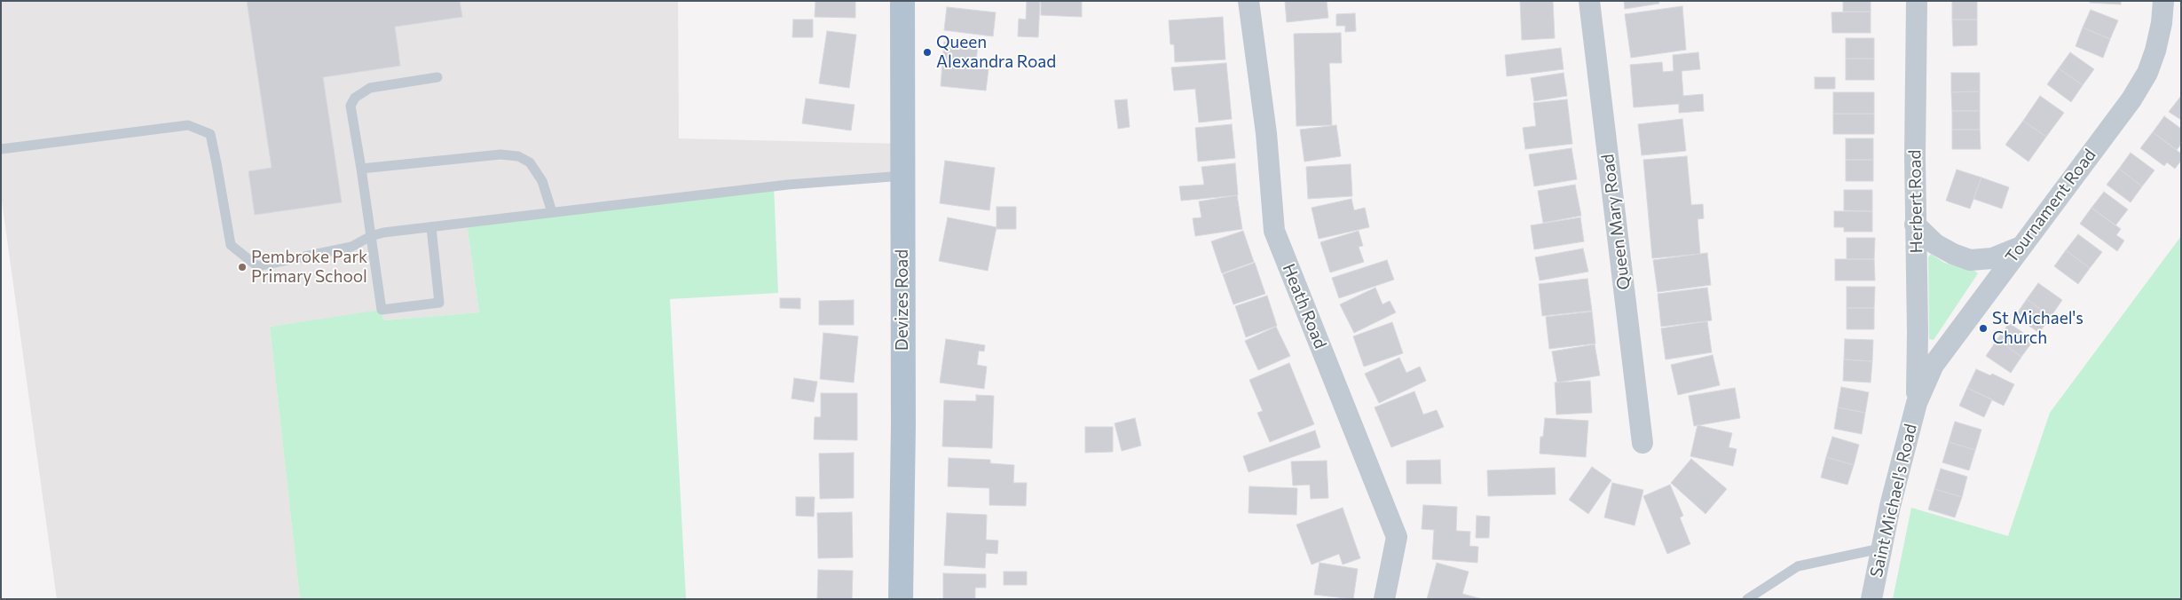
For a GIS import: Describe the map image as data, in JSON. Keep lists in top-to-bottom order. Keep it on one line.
{"streets":{"main road":["Devizes Road"],"street":["Herbert Road","Tournament Road","Queen Mary Road","Heath Road","Saint Michael's Road"]},"crossings":[["Herbert Road","Tournament Road"],["Herbert Road","Saint Michael's Road"],["Tournament Road","Saint Michael's Road"]],"places":["Queen Alexandra Road","Pembroke Park Primary School","St Michael's Church"]}
